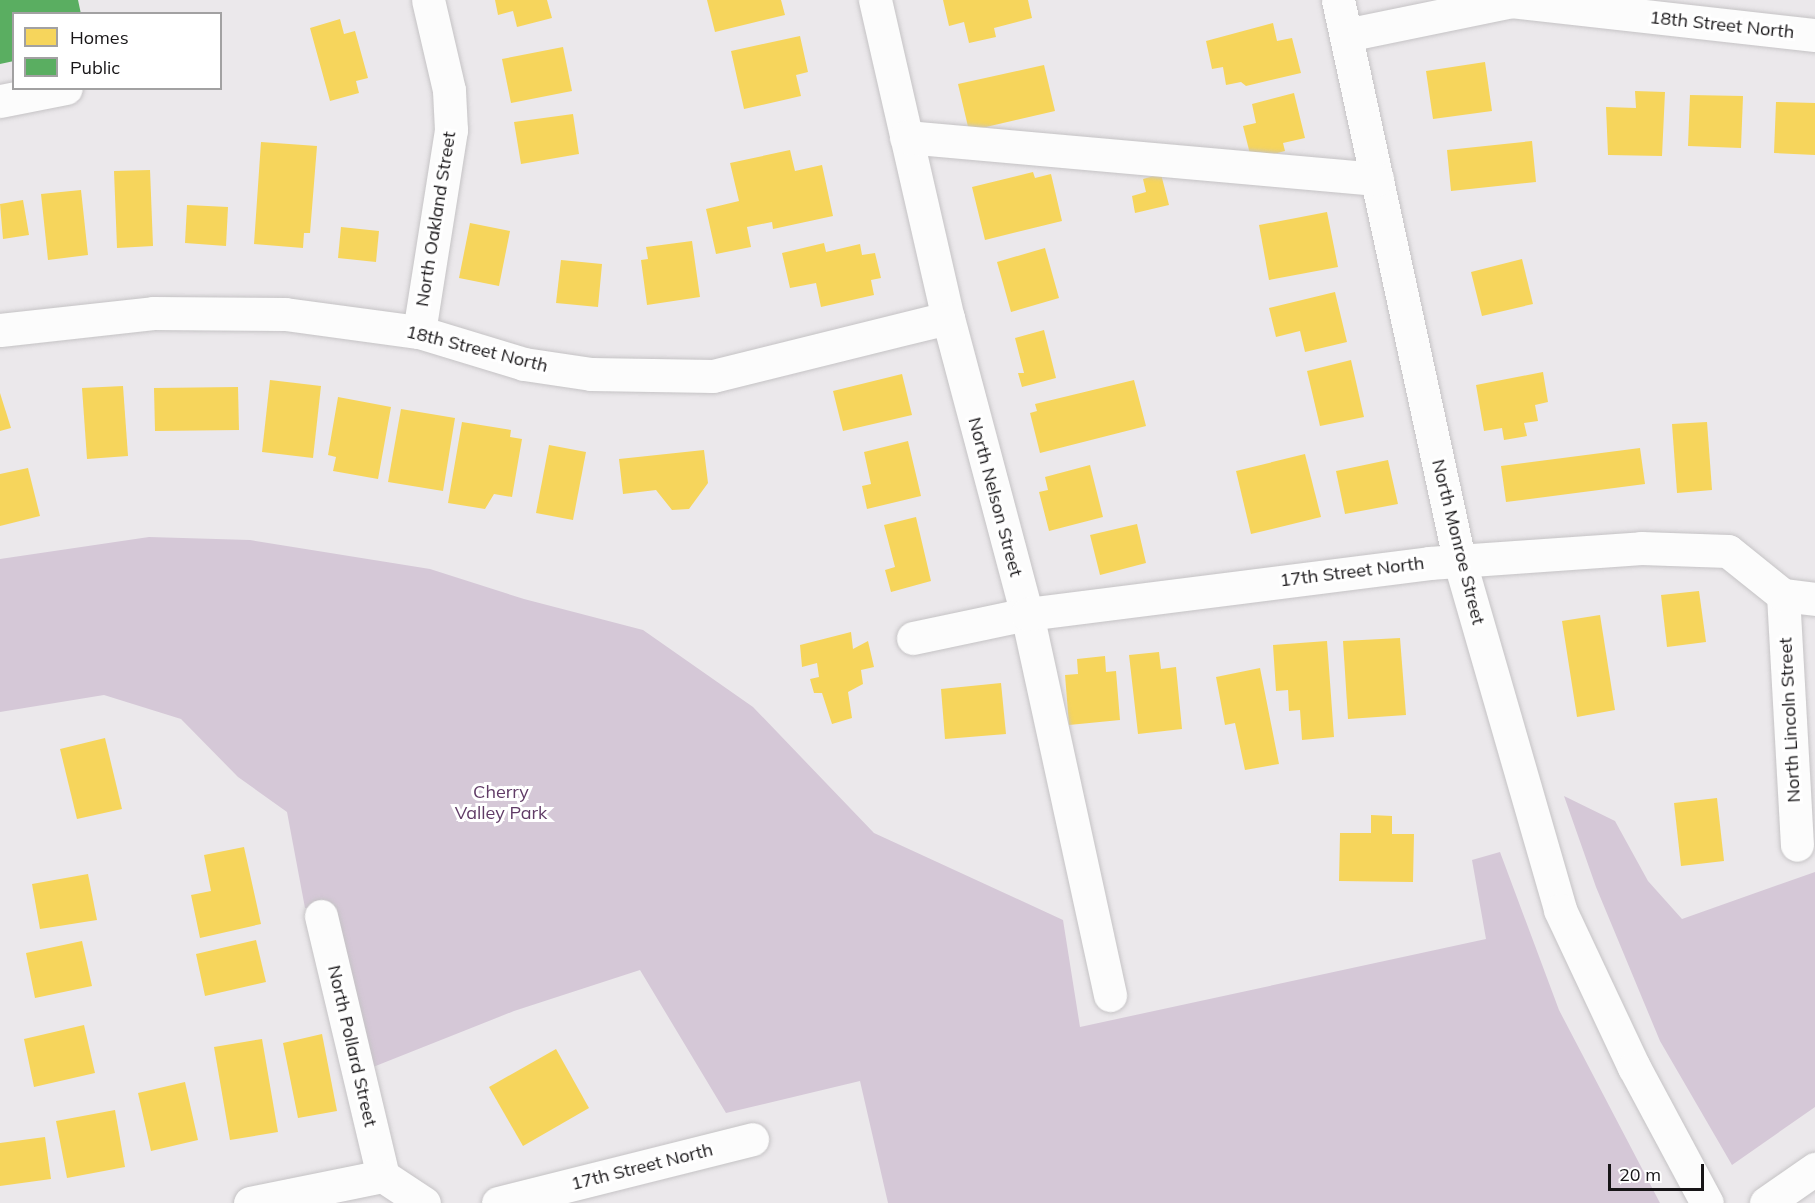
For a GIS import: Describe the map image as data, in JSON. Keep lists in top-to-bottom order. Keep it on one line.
{"streets":{"main road":["18th Street North","North Oakland Street","North Nelson Street","North Monroe Street","17th Street North","North Lincoln Street","North Pollard Street"]},"crossings":[["18th Street North","North Oakland Street"],["18th Street North","North Nelson Street"],["18th Street North","North Monroe Street"],["North Nelson Street","17th Street North"],["North Monroe Street","17th Street North"],["17th Street North","North Lincoln Street"]],"parks":["Cherry Valley Park"],"legend":["Homes","Public"],"scale_bar":"20 m"}
